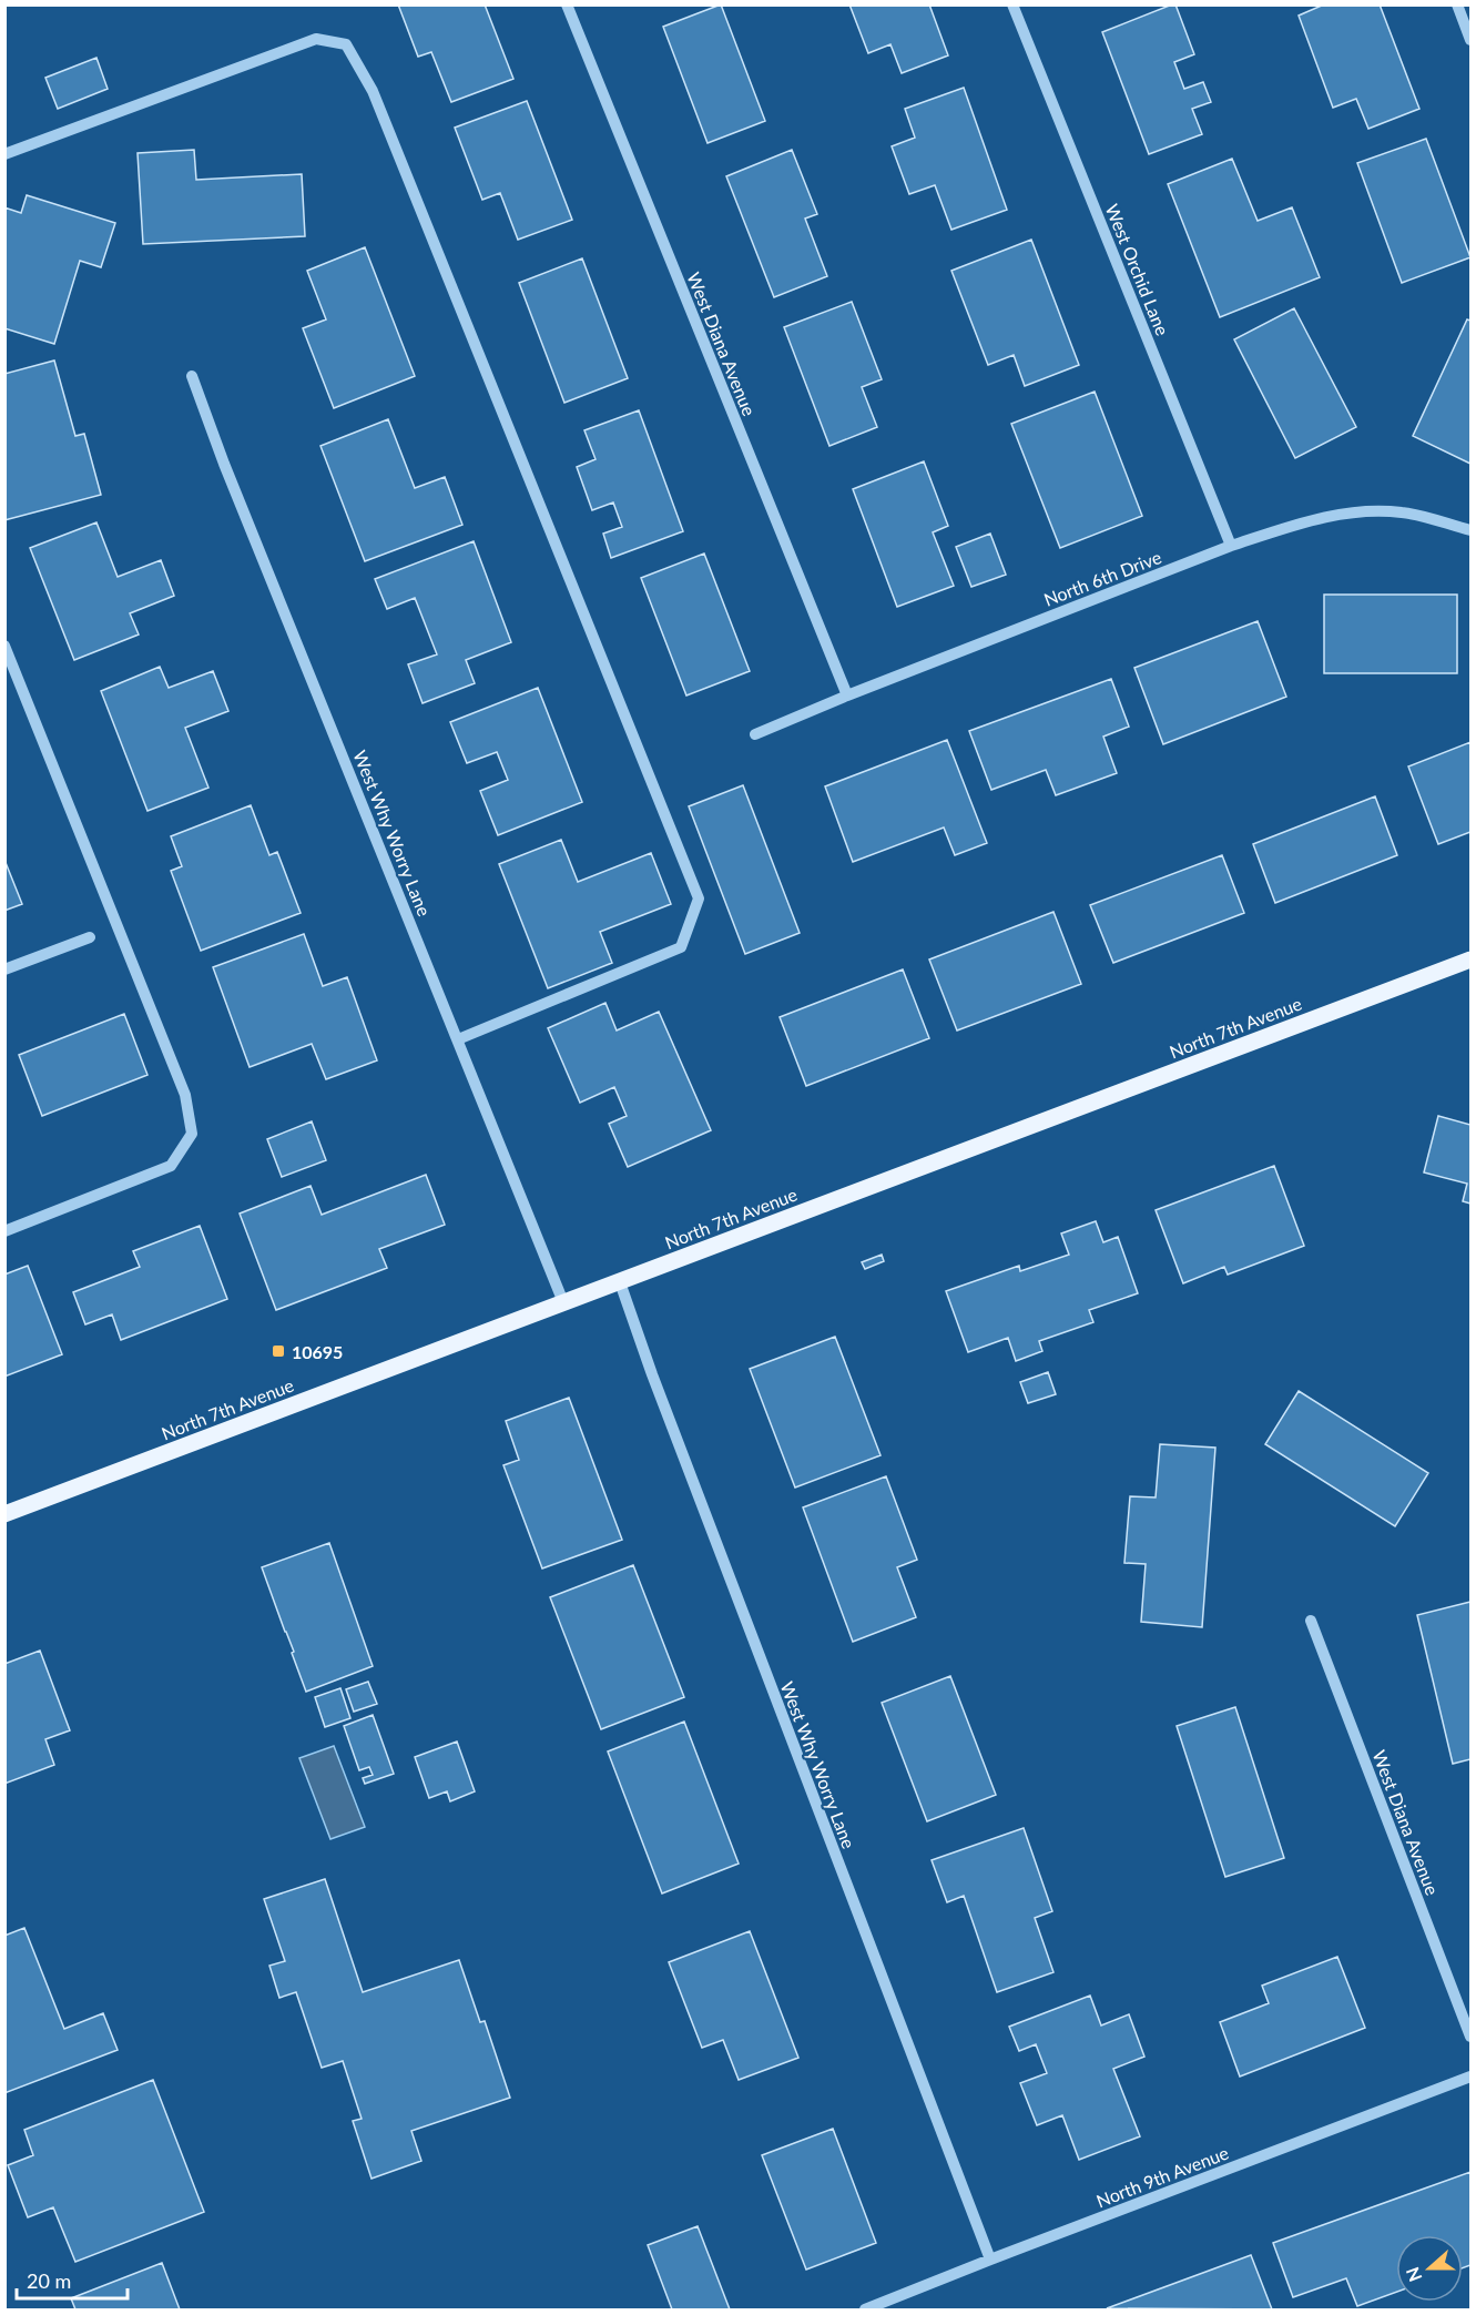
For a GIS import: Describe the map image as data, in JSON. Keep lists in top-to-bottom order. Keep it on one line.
{"streets":{"main road":["North 7th Avenue"],"street":["West Orchid Lane","West Diana Avenue","North 6th Drive","West Why Worry Lane","North 9th Avenue"]},"crossings":[["West Orchid Lane","North 6th Drive"],["West Diana Avenue","North 6th Drive"],["West Why Worry Lane","North 7th Avenue"],["West Why Worry Lane","North 9th Avenue"]],"places":{"transit":["10695"]},"scale_bar":"20 m","north":"left"}
